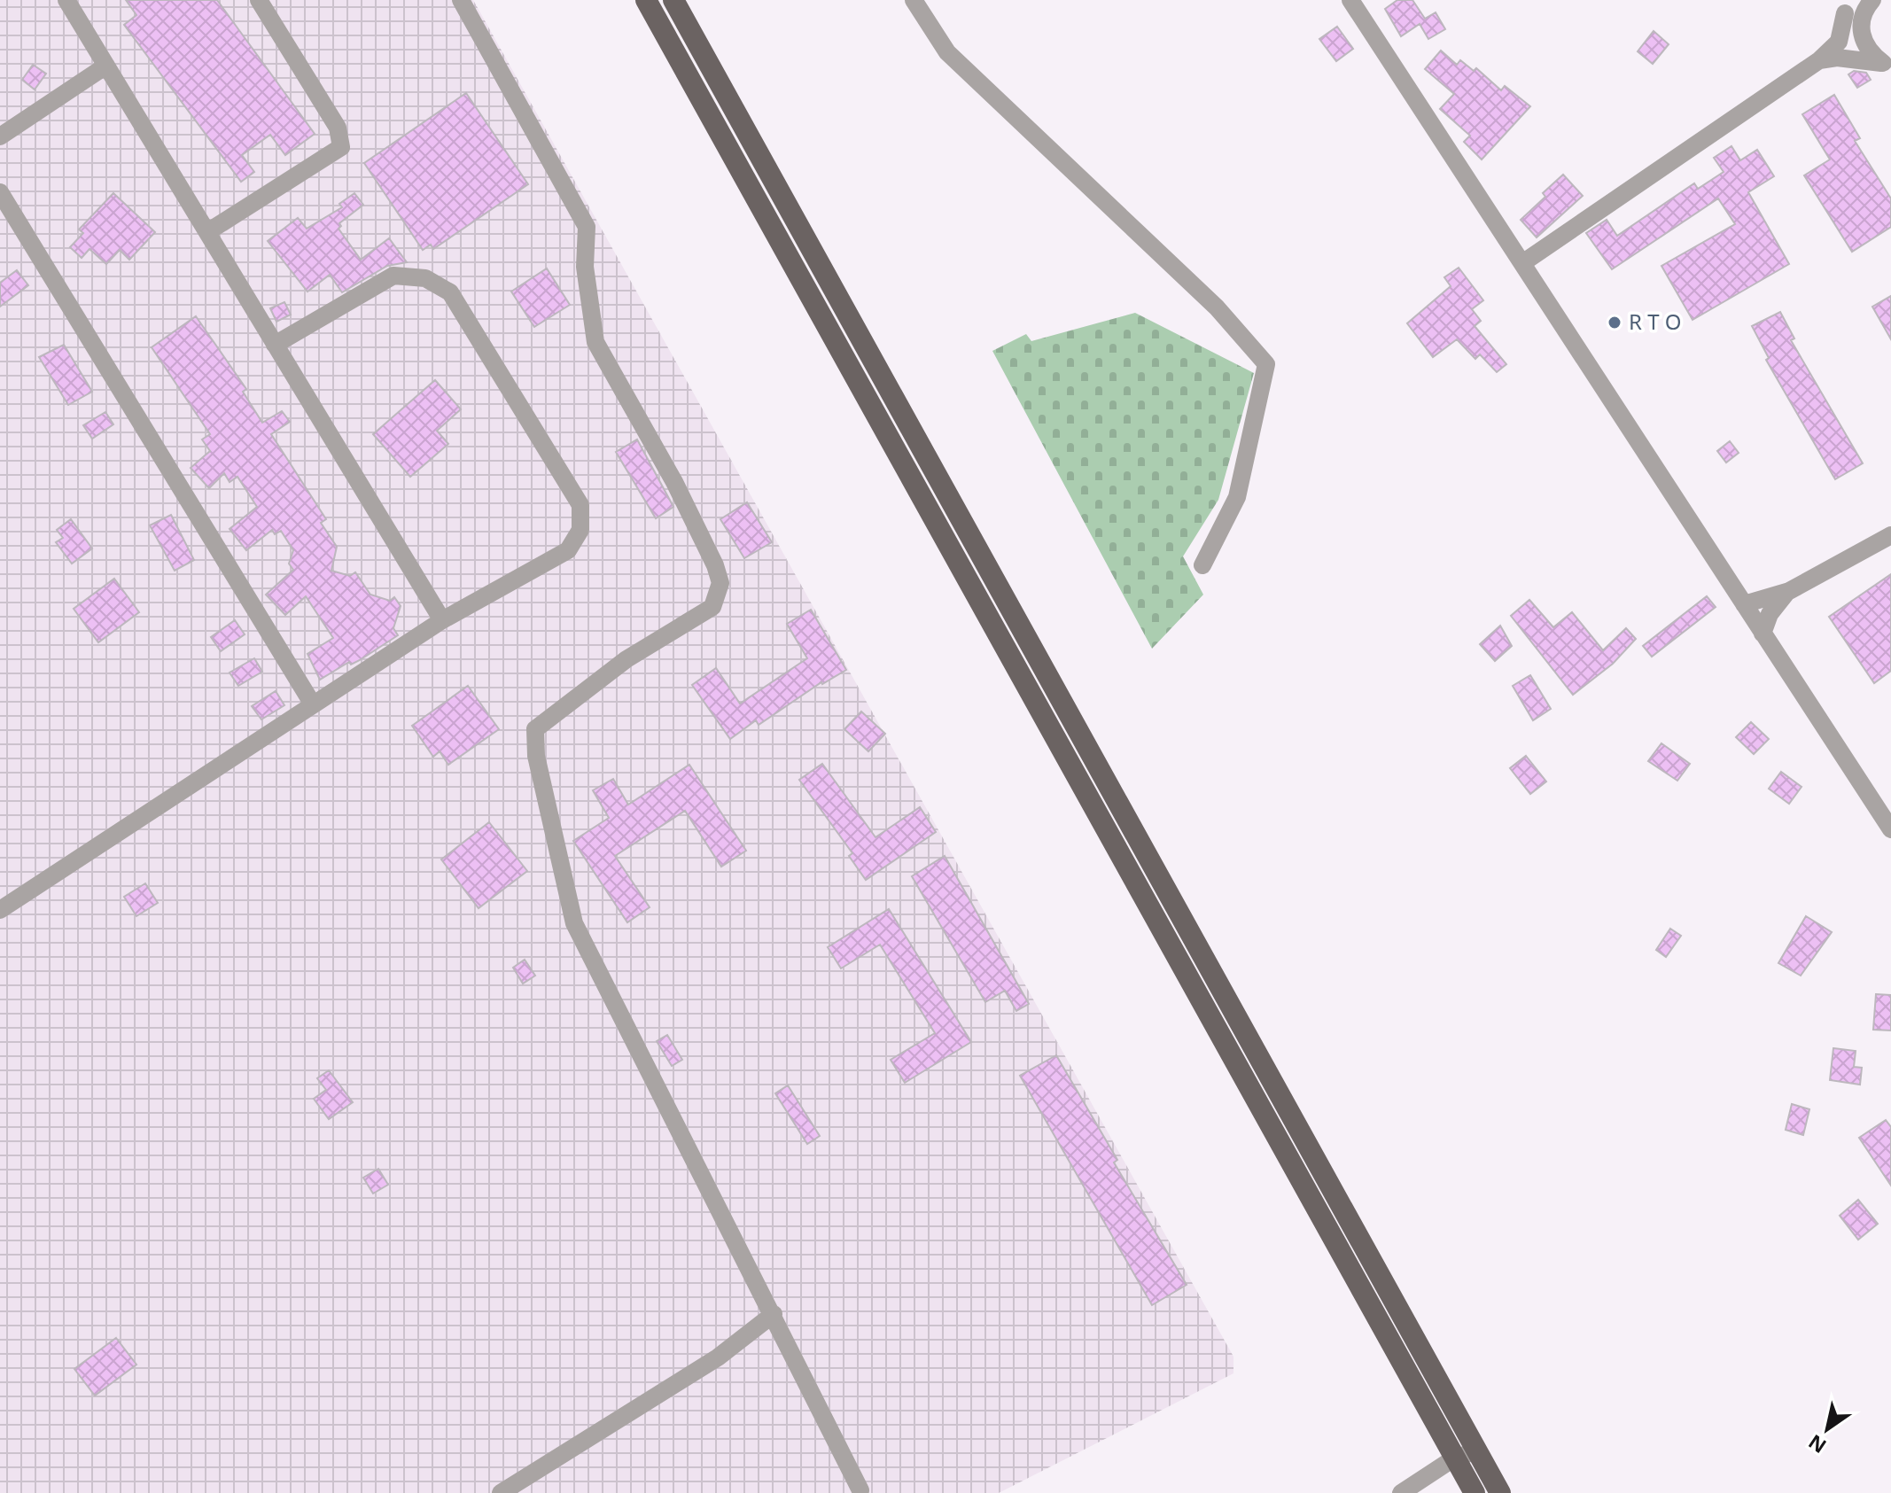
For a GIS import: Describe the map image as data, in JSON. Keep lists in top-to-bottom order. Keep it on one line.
{"places":["R T O"],"north":"bottom left"}
